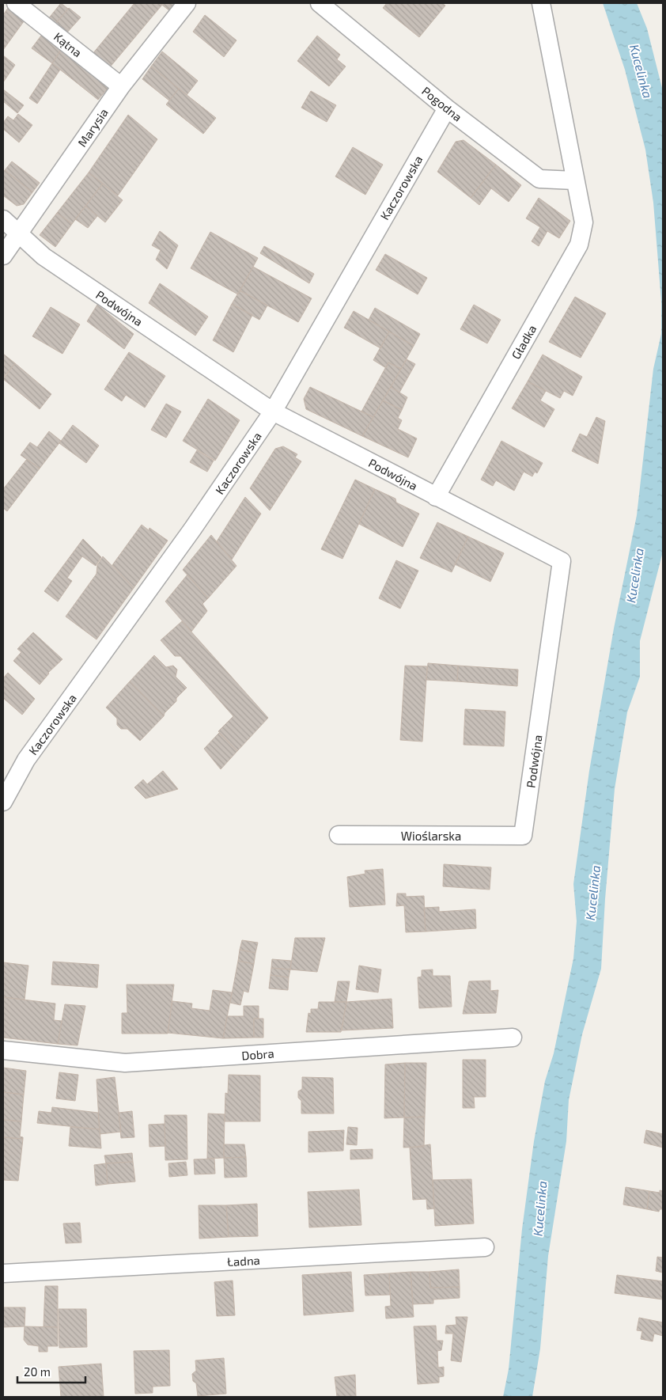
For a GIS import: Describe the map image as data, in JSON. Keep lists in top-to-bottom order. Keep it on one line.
{"streets":{"street":["Kątna","Pogodna","Marysia","Kaczorowska","Podwójna","Gładka","Wioślarska","Dobra","Ładna"]},"crossings":[["Kątna","Marysia"],["Pogodna","Kaczorowska"],["Pogodna","Gładka"],["Marysia","Podwójna"],["Kaczorowska","Podwójna"],["Podwójna","Gładka"],["Podwójna","Wioślarska"]],"water":["Kucelinka"],"scale_bar":"20 m"}
